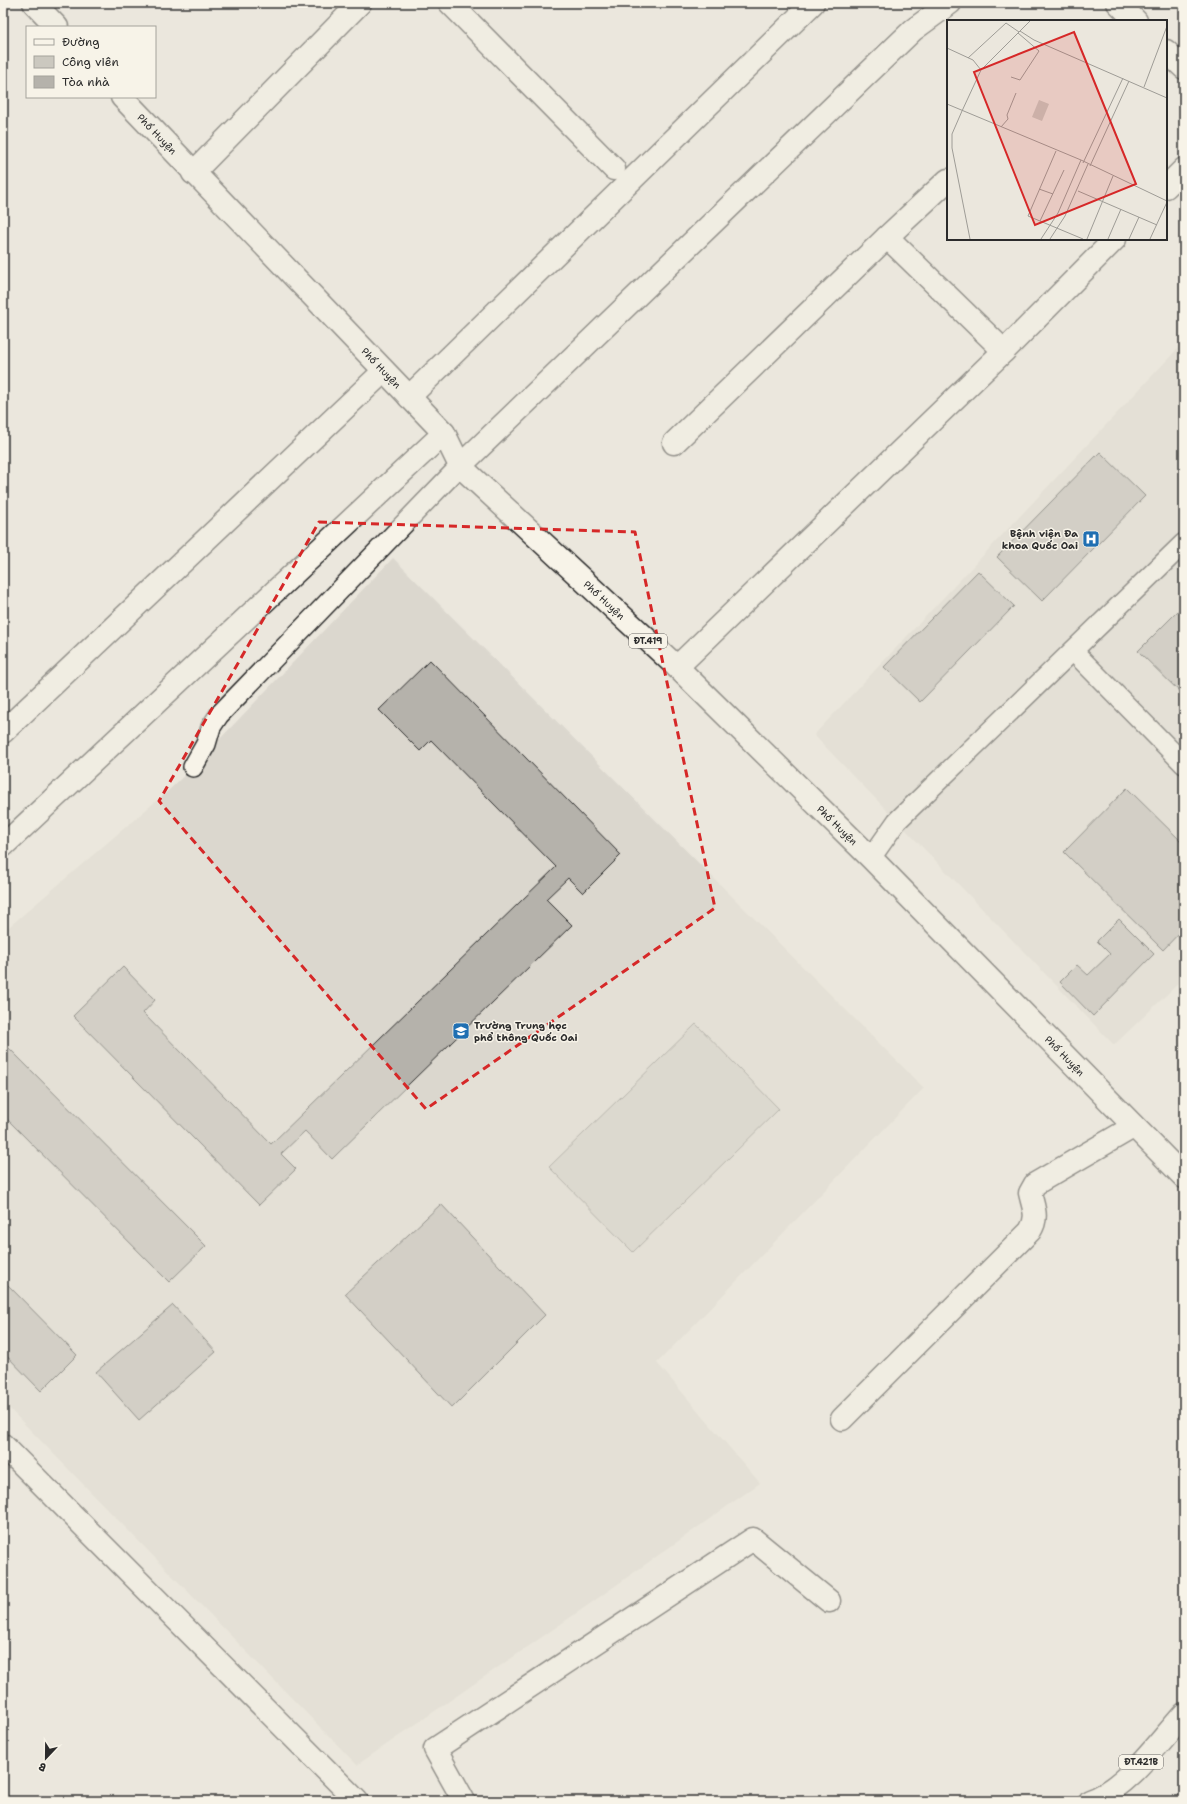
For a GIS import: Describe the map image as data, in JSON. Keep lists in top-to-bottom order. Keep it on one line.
{"streets":{"street":["Phố Huyện","ĐT.419","ĐT.421B"]},"places":{"hospital":["Bệnh viện Đa khoa Quốc Oai"],"school or university":["Trường Trung học phổ thông Quốc Oai"]},"legend":["Đường","Công viên","Tòa nhà"],"north":"bottom"}
